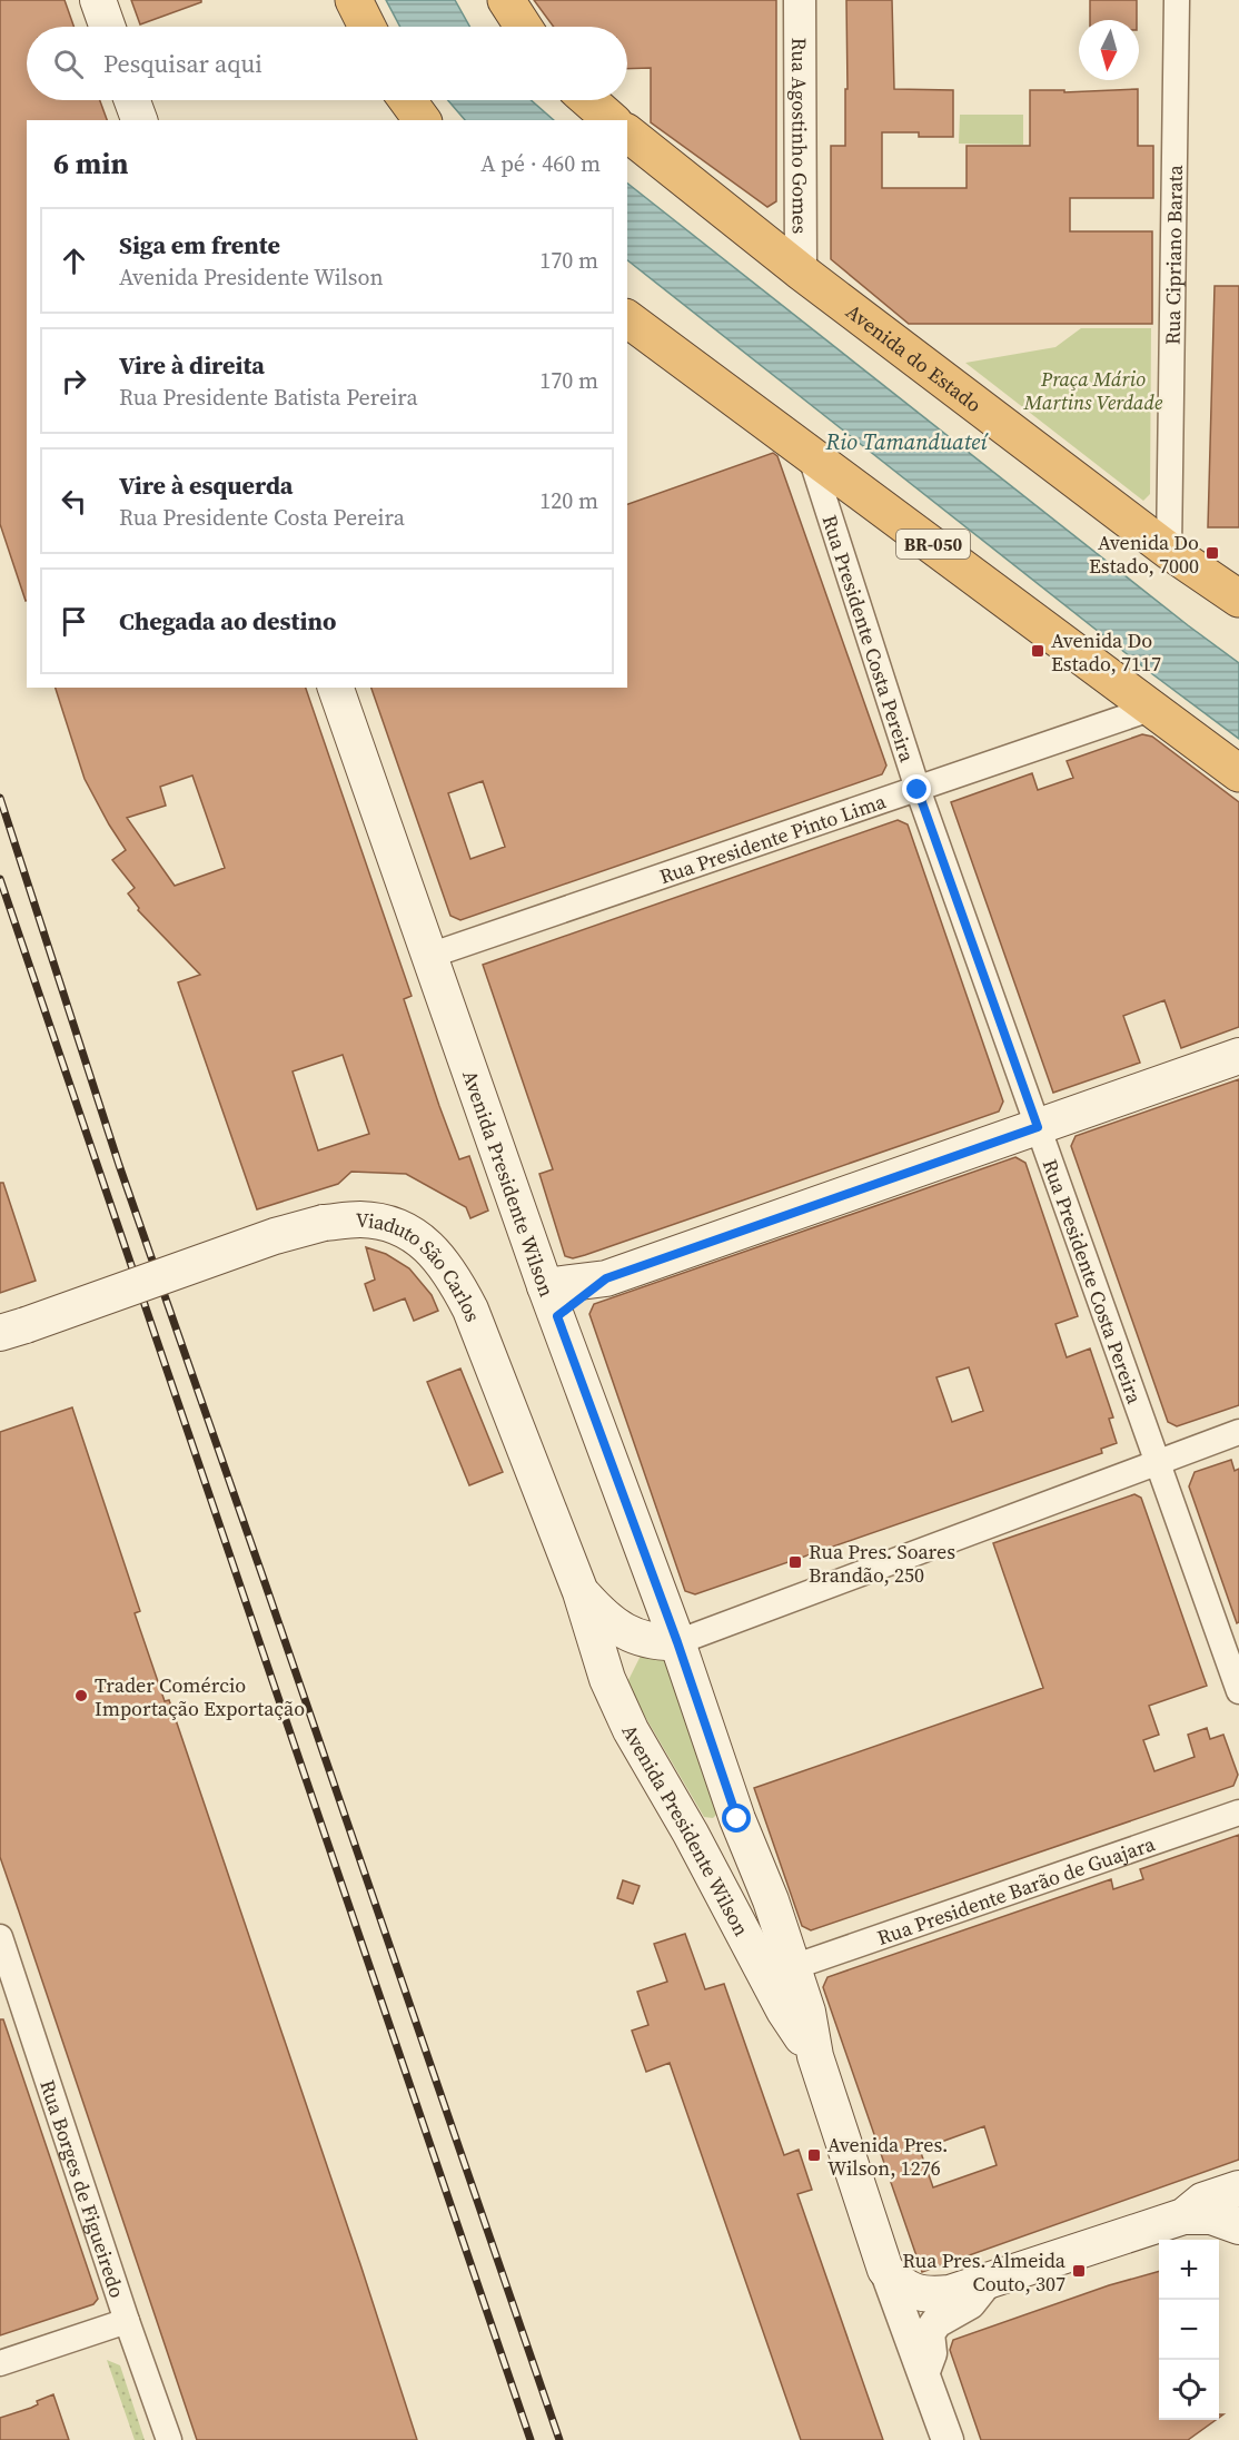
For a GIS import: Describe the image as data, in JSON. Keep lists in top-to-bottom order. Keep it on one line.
{"streets":{"highway":["Avenida do Estado","BR-050"],"main road":["Avenida Presidente Wilson","Viaduto São Carlos"],"street":["Rua Agostinho Gomes","Rua Cipriano Barata","Rua Presidente Costa Pereira","Rua Presidente Pinto Lima","Rua Presidente Barão de Guajara","Rua Borges de Figueiredo"]},"crossings":[["Rua Agostinho Gomes","Avenida do Estado"],["Rua Cipriano Barata","Avenida do Estado"],["BR-050","Rua Presidente Costa Pereira"],["BR-050","Rua Presidente Pinto Lima"],["Rua Presidente Costa Pereira","Rua Presidente Pinto Lima"],["Rua Presidente Pinto Lima","Avenida Presidente Wilson"],["Avenida Presidente Wilson","Viaduto São Carlos"],["Avenida Presidente Wilson","Rua Presidente Barão de Guajara"]],"water":["Rio Tamanduateí"],"parks":["Praça Mário Martins Verdade"],"places":{"transit":["Avenida Do Estado, 7000","Avenida Do Estado, 7117","Rua Pres. Soares Brandão, 250","Avenida Pres. Wilson, 1276","Rua Pres. Almeida Couto, 307"],"other":["Trader Comércio Importação Exportação"]},"north":"bottom","page":{"search":"Pesquisar aqui","heading":["6 min","A pé · 460 m"],"list":[["Siga em frente","Avenida Presidente Wilson","170 m"],["Vire à direita","Rua Presidente Batista Pereira","170 m"],["Vire à esquerda","Rua Presidente Costa Pereira","120 m"],"Chegada ao destino"],"map_buttons":["+","−"]}}
